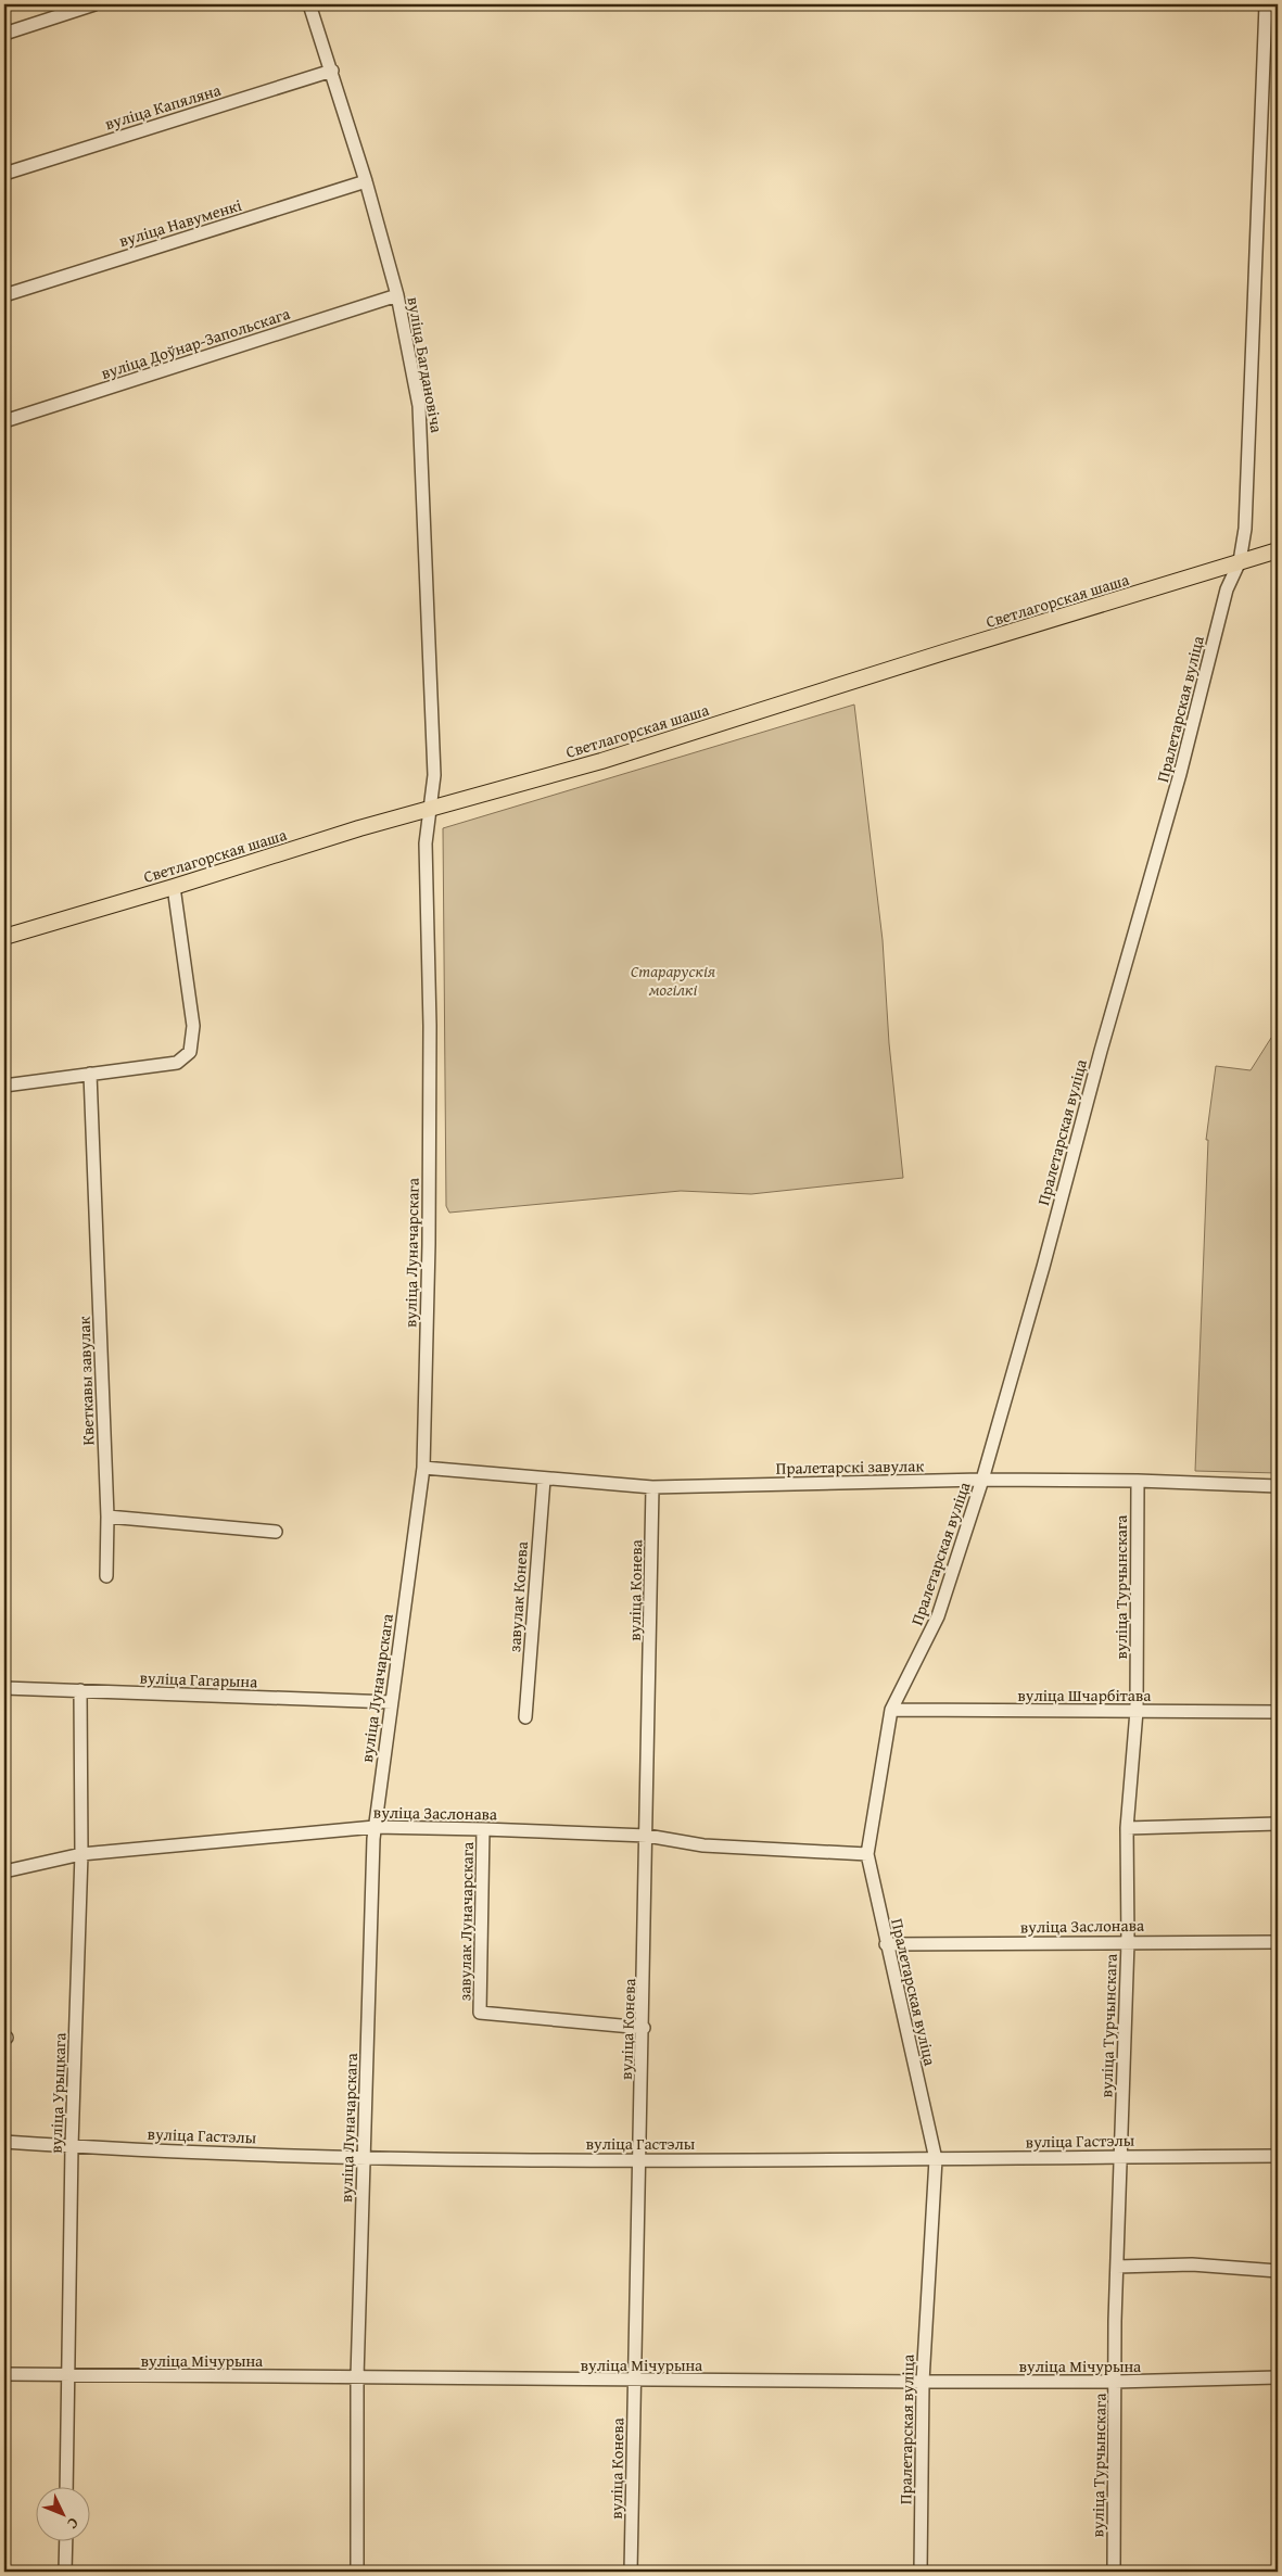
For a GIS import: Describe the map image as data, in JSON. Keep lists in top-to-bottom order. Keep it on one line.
{"streets":{"main road":["Светлагорская шаша"],"street":["вуліца Капяляна","вуліца Навуменкі","вуліца Доўнар-Запольскага","вуліца Багдановіча","Пралетарская вуліца","вуліца Луначарскага","Кветкавы завулак","Пралетарскі завулак","вуліца Турчынскага","вуліца Конева","завулак Конева","вуліца Гагарына","вуліца Шчарбітава","вуліца Заслонава","завулак Луначарскага","вуліца Урыцкага","вуліца Гастэлы","вуліца Мічурына"]},"crossings":[["вуліца Капяляна","вуліца Багдановіча"],["вуліца Навуменкі","вуліца Багдановіча"],["вуліца Доўнар-Запольскага","вуліца Багдановіча"],["вуліца Багдановіча","Светлагорская шаша"],["вуліца Багдановіча","вуліца Луначарскага"],["Светлагорская шаша","Пралетарская вуліца"],["Светлагорская шаша","вуліца Луначарскага"],["Пралетарская вуліца","Пралетарскі завулак"],["Пралетарская вуліца","вуліца Шчарбітава"],["Пралетарская вуліца","вуліца Заслонава"],["Пралетарская вуліца","вуліца Гастэлы"],["Пралетарская вуліца","вуліца Мічурына"],["вуліца Луначарскага","Пралетарскі завулак"],["вуліца Луначарскага","вуліца Гагарына"],["вуліца Луначарскага","вуліца Заслонава"],["вуліца Луначарскага","вуліца Гастэлы"],["вуліца Луначарскага","вуліца Мічурына"],["Пралетарскі завулак","вуліца Турчынскага"],["Пралетарскі завулак","вуліца Конева"],["Пралетарскі завулак","завулак Конева"],["вуліца Турчынскага","вуліца Шчарбітава"],["вуліца Турчынскага","вуліца Заслонава"],["вуліца Турчынскага","вуліца Гастэлы"],["вуліца Турчынскага","вуліца Мічурына"],["вуліца Конева","вуліца Заслонава"],["вуліца Конева","завулак Луначарскага"],["вуліца Конева","вуліца Гастэлы"],["вуліца Конева","вуліца Мічурына"],["вуліца Гагарына","вуліца Урыцкага"],["вуліца Заслонава","завулак Луначарскага"],["вуліца Заслонава","вуліца Урыцкага"],["вуліца Урыцкага","вуліца Гастэлы"],["вуліца Урыцкага","вуліца Мічурына"]],"parks":["Старарускія могілкі"],"north":"bottom right"}
